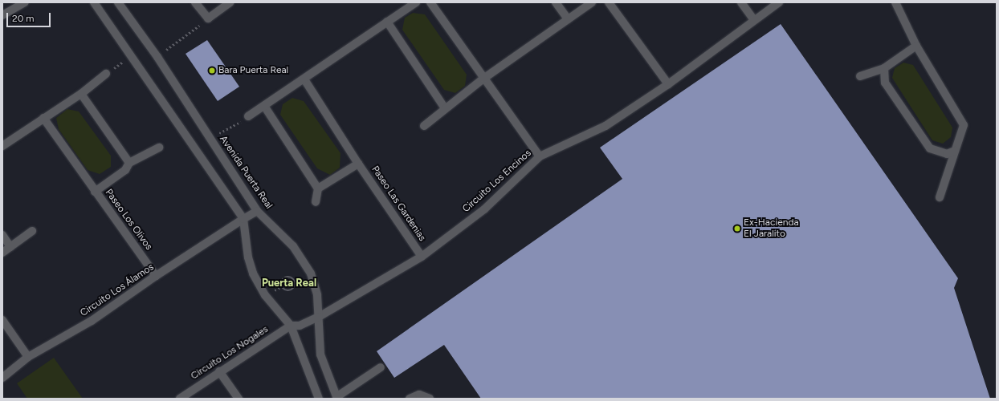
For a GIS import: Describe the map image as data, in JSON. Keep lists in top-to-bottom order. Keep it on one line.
{"streets":{"street":["Avenida Puerta Real","Circuito Los Encinos","Paseo Las Gardenias","Paseo Los Olivos","Circuito Los Álamos","Circuito Los Nogales"]},"crossings":[["Avenida Puerta Real","Circuito Los Encinos"],["Avenida Puerta Real","Circuito Los Álamos"],["Circuito Los Encinos","Paseo Las Gardenias"],["Circuito Los Encinos","Circuito Los Nogales"],["Paseo Los Olivos","Circuito Los Álamos"]],"districts":["Puerta Real"],"places":["Bara Puerta Real","Ex-Hacienda El Jaralito"],"scale_bar":"20 m"}
